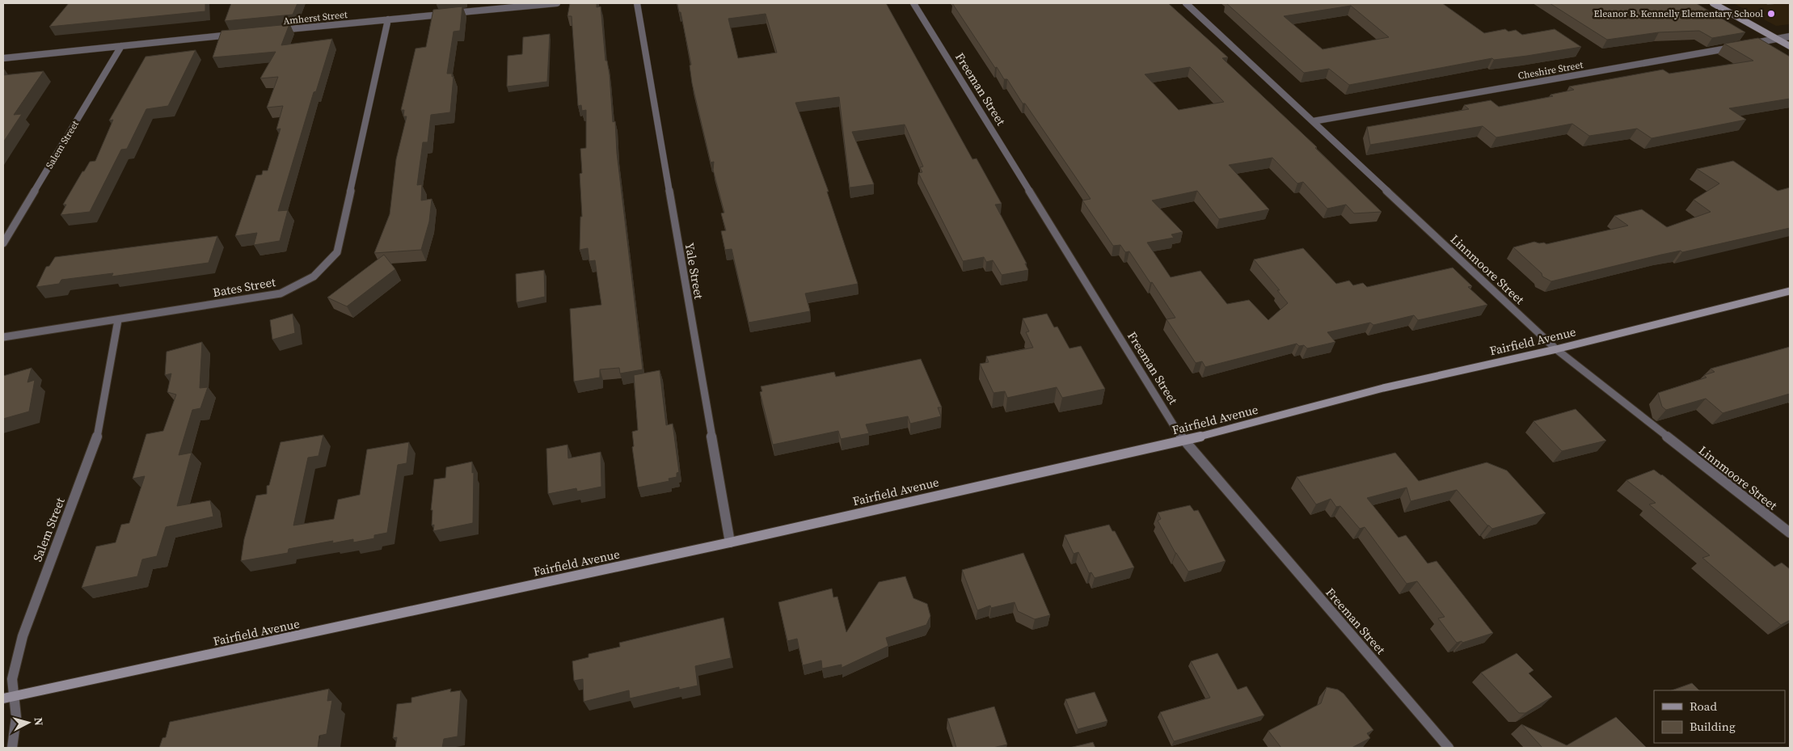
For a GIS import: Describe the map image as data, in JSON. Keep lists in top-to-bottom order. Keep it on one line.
{"streets":{"main road":["Fairfield Avenue"],"street":["Amherst Street","Cheshire Street","Freeman Street","Salem Street","Linnmoore Street","Yale Street","Bates Street"]},"crossings":[["Amherst Street","Bates Street"],["Cheshire Street","Linnmoore Street"],["Freeman Street","Fairfield Avenue"],["Salem Street","Bates Street"],["Salem Street","Fairfield Avenue"],["Linnmoore Street","Fairfield Avenue"],["Yale Street","Fairfield Avenue"]],"places":["Eleanor B. Kennelly Elementary School"],"legend":["Road","Building"],"north":"right"}
